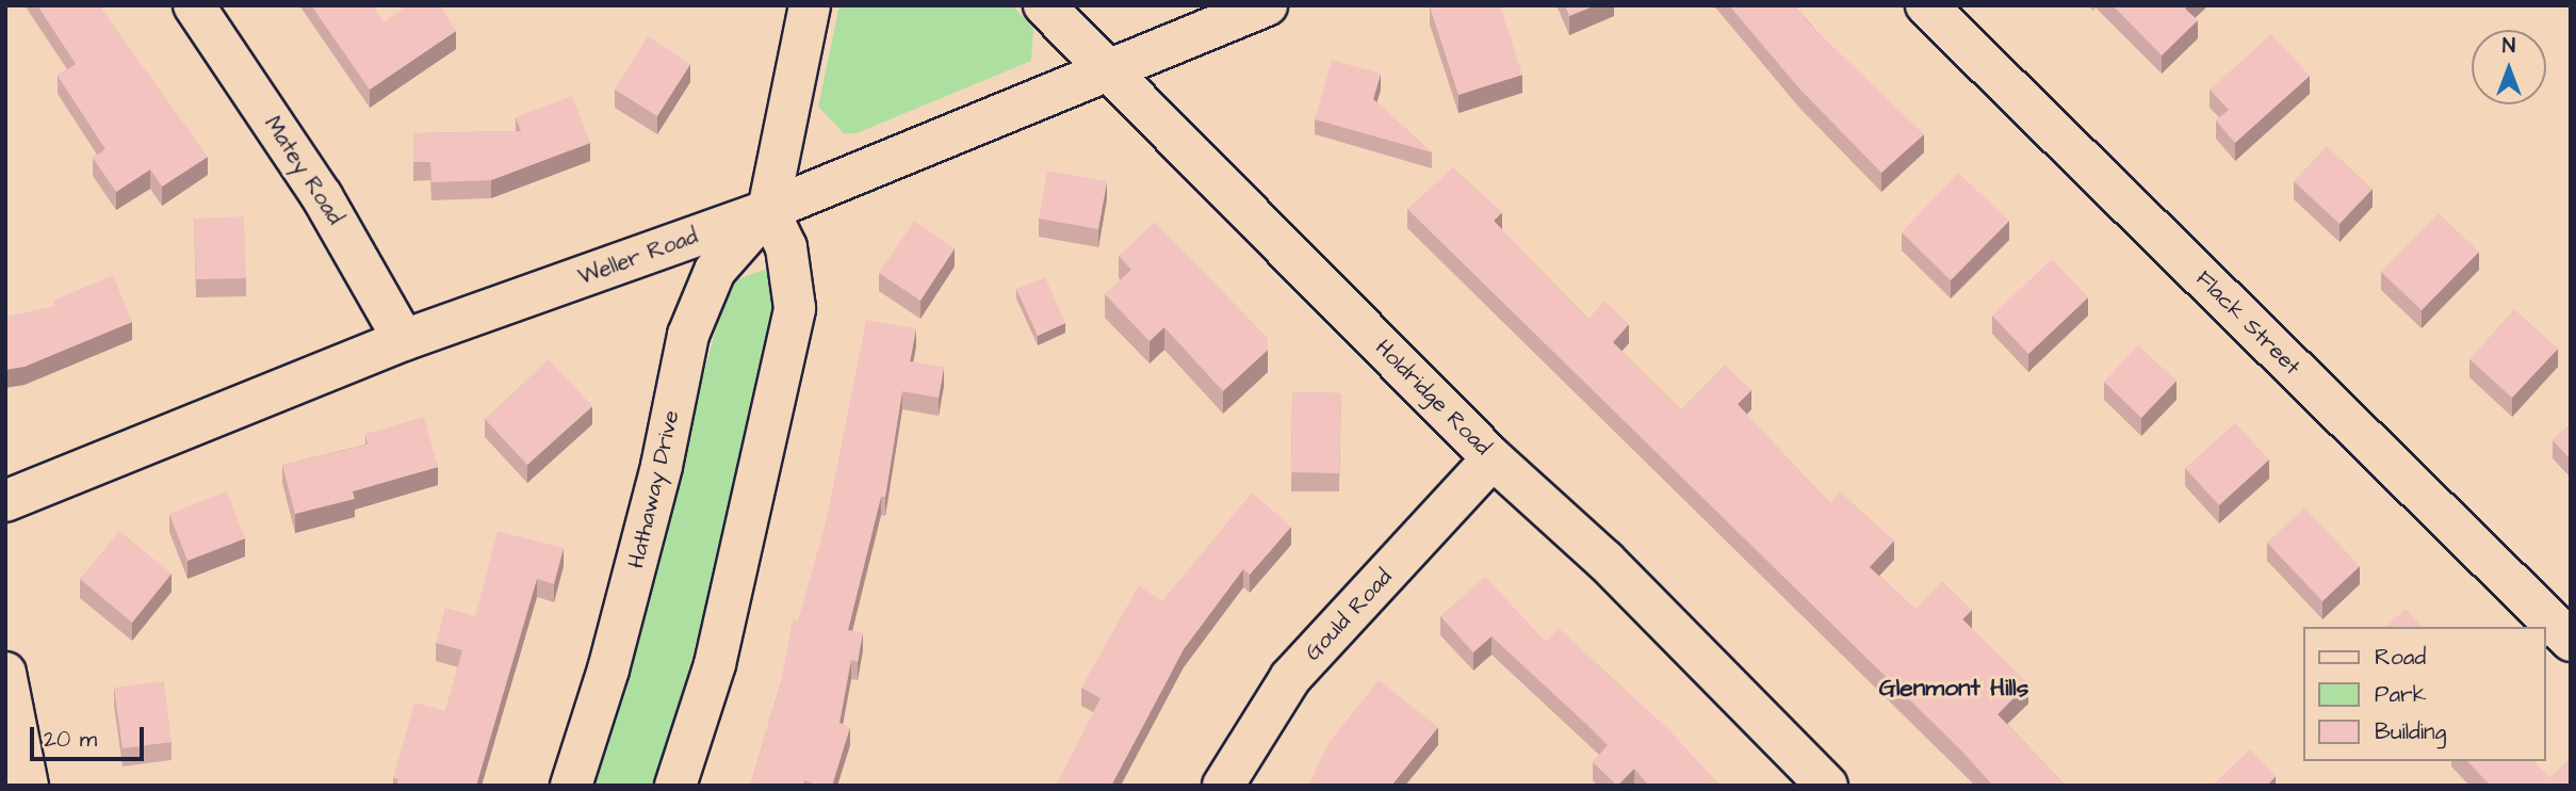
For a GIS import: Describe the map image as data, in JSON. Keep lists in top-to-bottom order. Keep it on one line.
{"streets":{"street":["Matey Road","Weller Road","Flack Street","Holdridge Road","Hathaway Drive","Gould Road"]},"crossings":[["Matey Road","Weller Road"],["Weller Road","Holdridge Road"],["Weller Road","Hathaway Drive"],["Holdridge Road","Gould Road"]],"districts":["Glenmont Hills"],"legend":["Road","Park","Building"],"scale_bar":"20 m","north":"top"}
